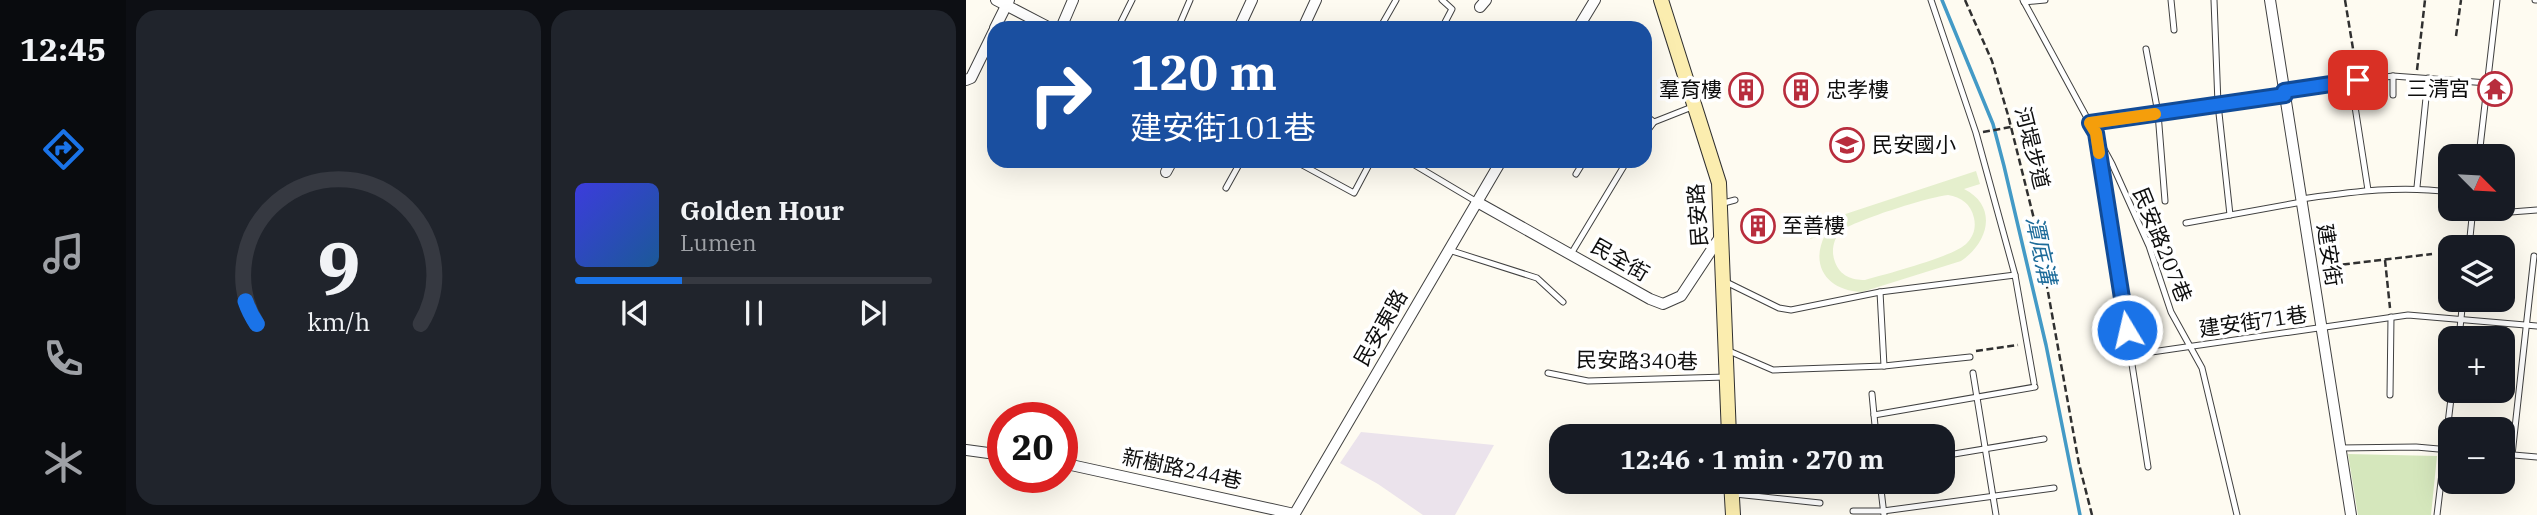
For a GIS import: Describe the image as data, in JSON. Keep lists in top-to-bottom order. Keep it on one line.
{"streets":{"street":["民安路","建安街","民全街","民安東路","新樹路244巷"],"lane":["民安路207巷","建安街71巷","民安路340巷"],"path":["河堤步道"]},"crossings":[["民安路","民全街"],["民安路","民安路340巷"],["民安路207巷","建安街71巷"],["建安街","建安街71巷"],["民全街","民安東路"],["民安東路","新樹路244巷"]],"water":["潭底溝"],"places":{"temple":["三清宮"],"building":["羣育樓","忠孝樓","至善樓"],"school or university":["民安國小"]},"north":"bottom right","page":{"tabs":"12:45","turn":["120 m","建安街101巷"],"map_buttons":["+","−"],"song":["Golden Hour","Lumen"],"limit":"20","trip":"12:46 · 1 min · 270 m","gauge":["9","km/h"]}}
